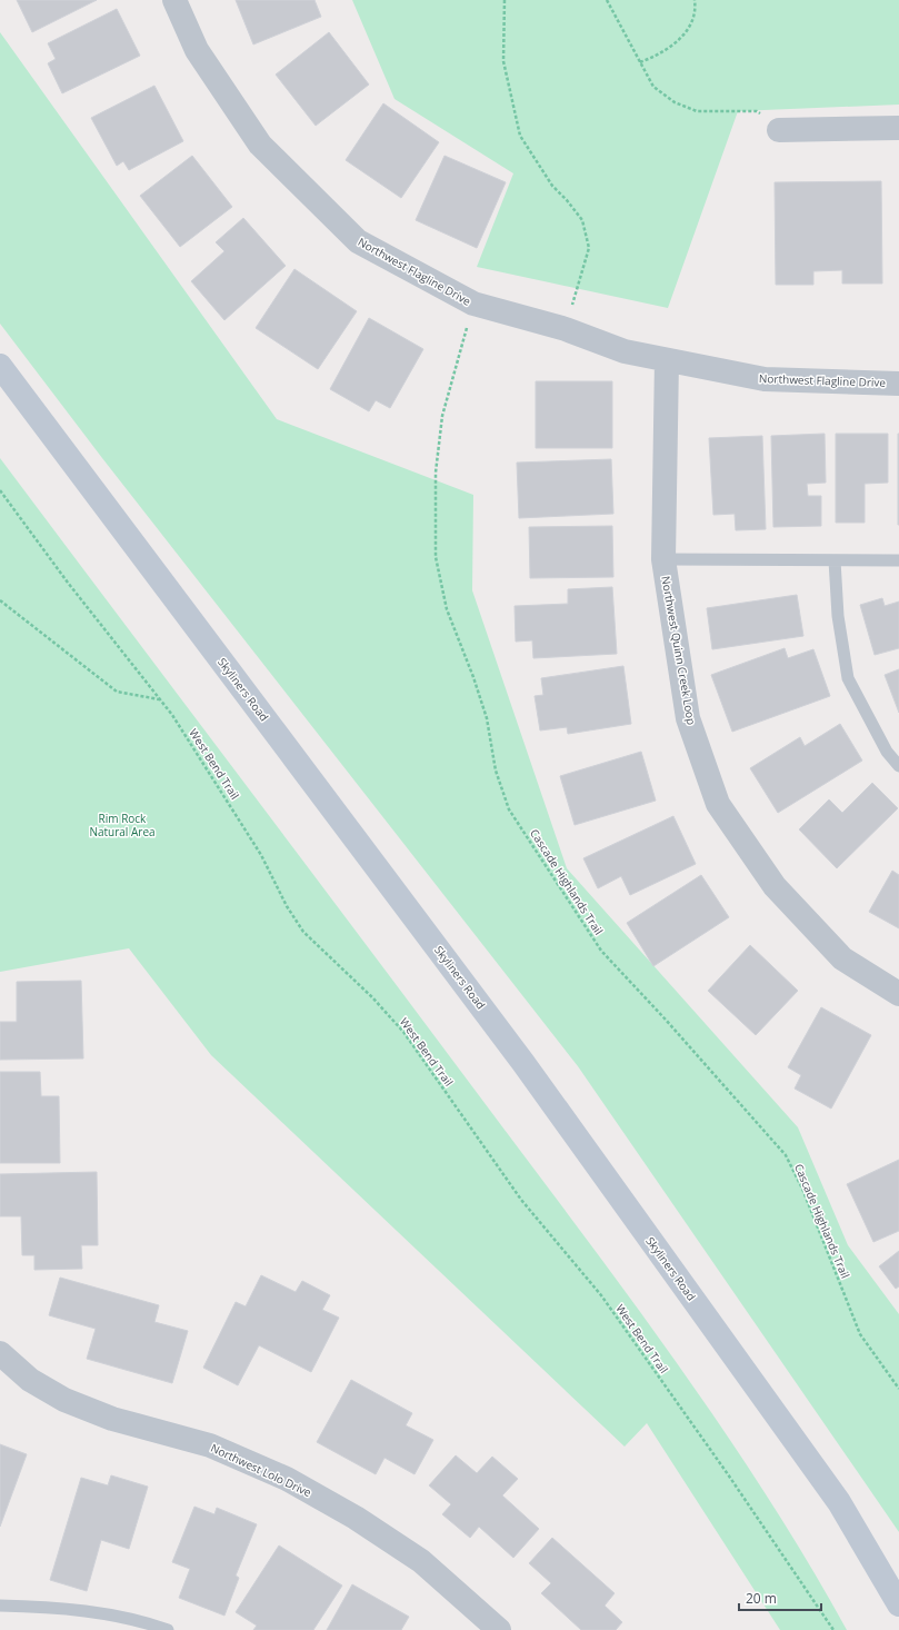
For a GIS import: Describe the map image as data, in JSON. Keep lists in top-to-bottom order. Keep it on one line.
{"streets":{"street":["Northwest Flagline Drive","Northwest Quinn Creek Loop","Skyliners Road","Northwest Lolo Drive"],"path":["West Bend Trail","Cascade Highlands Trail"]},"crossings":[["Northwest Flagline Drive","Northwest Quinn Creek Loop"],["Northwest Flagline Drive","Cascade Highlands Trail"]],"parks":["Rim Rock Natural Area"],"scale_bar":"20 m"}
